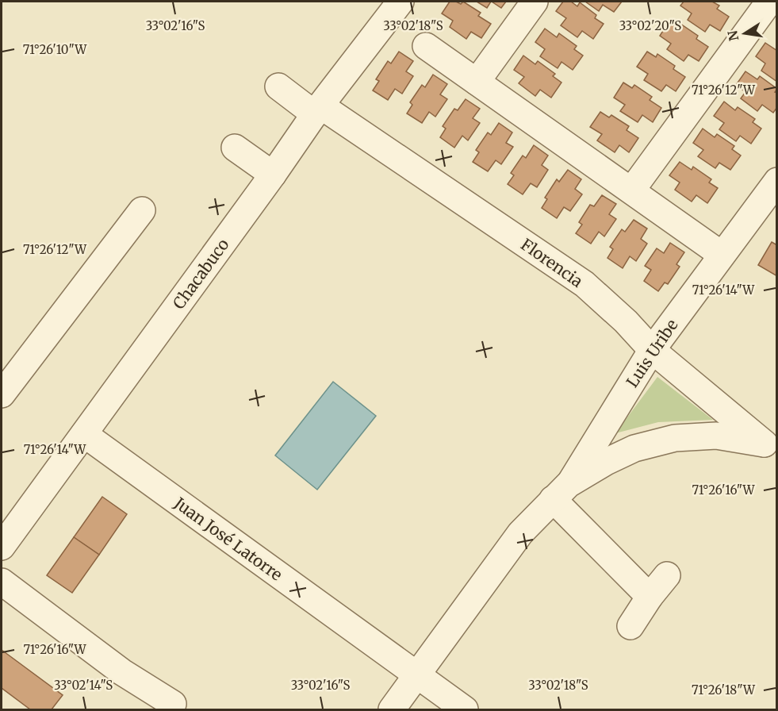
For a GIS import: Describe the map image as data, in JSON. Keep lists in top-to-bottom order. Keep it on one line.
{"streets":{"street":["Florencia","Chacabuco","Luis Uribe","Juan José Latorre"]},"crossings":[["Florencia","Chacabuco"],["Florencia","Luis Uribe"],["Chacabuco","Juan José Latorre"],["Luis Uribe","Juan José Latorre"]],"north":"left","coordinates":["33°02'16\"S","33°02'18\"S","33°02'20\"S","71°26'10\"W","71°26'12\"W","71°26'14\"W","71°26'16\"W","33°02'14\"S","71°26'18\"W"]}
